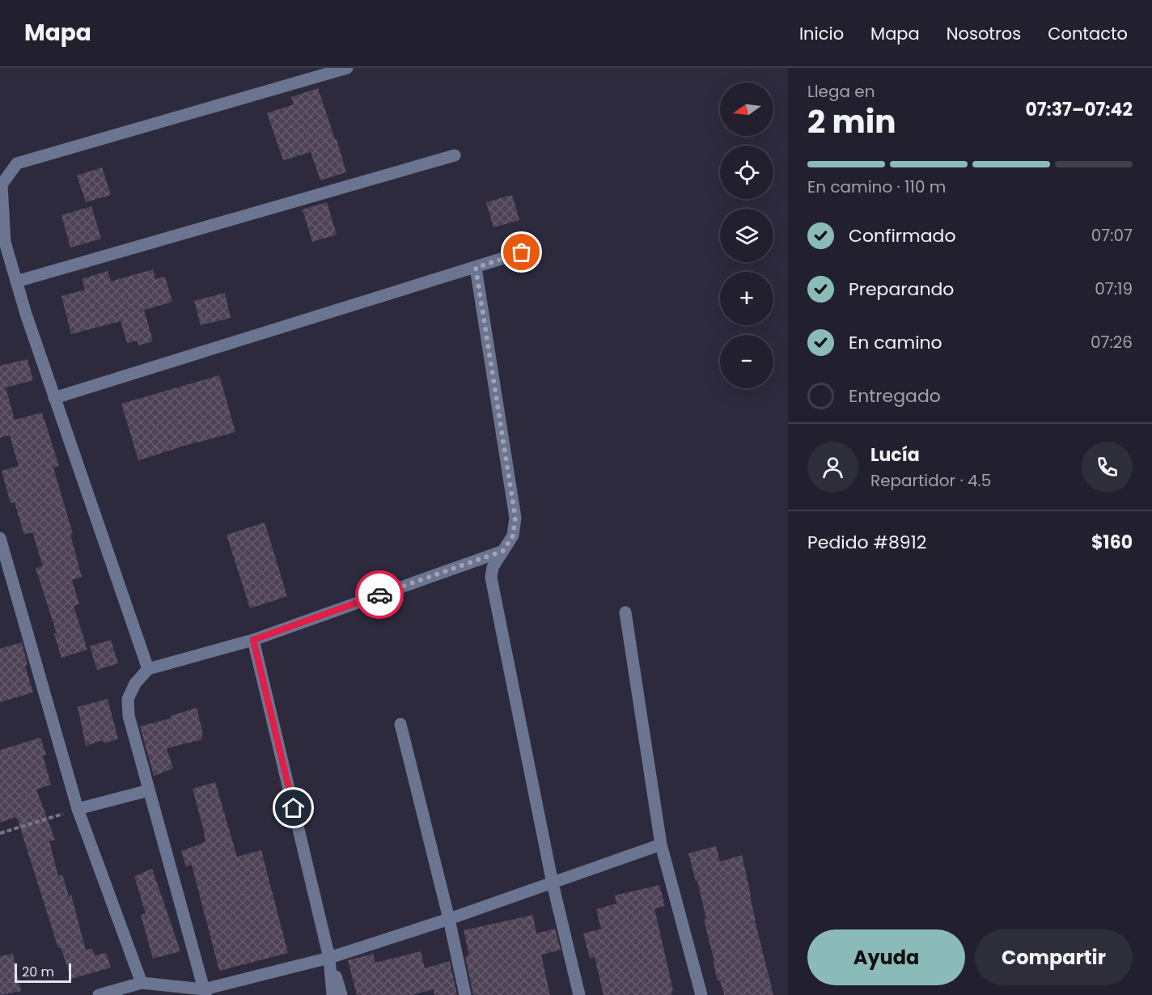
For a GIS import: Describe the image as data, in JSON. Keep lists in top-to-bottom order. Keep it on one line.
{"scale_bar":"20 m","north":"left","page":{"header":"Mapa","nav":["Inicio","Mapa","Nosotros","Contacto"],"heading":["2 min","Llega en","07:37–07:42"],"panel":["Lucía","Repartidor · 4.5","Pedido #8912","$160"],"map_buttons":["+","−"],"bar":"En camino · 110 m","list":[["Confirmado","07:07"],["Preparando","07:19"],["En camino","07:26"],"Entregado"],"buttons":["Ayuda","Compartir"],"scale":"20 m"}}
